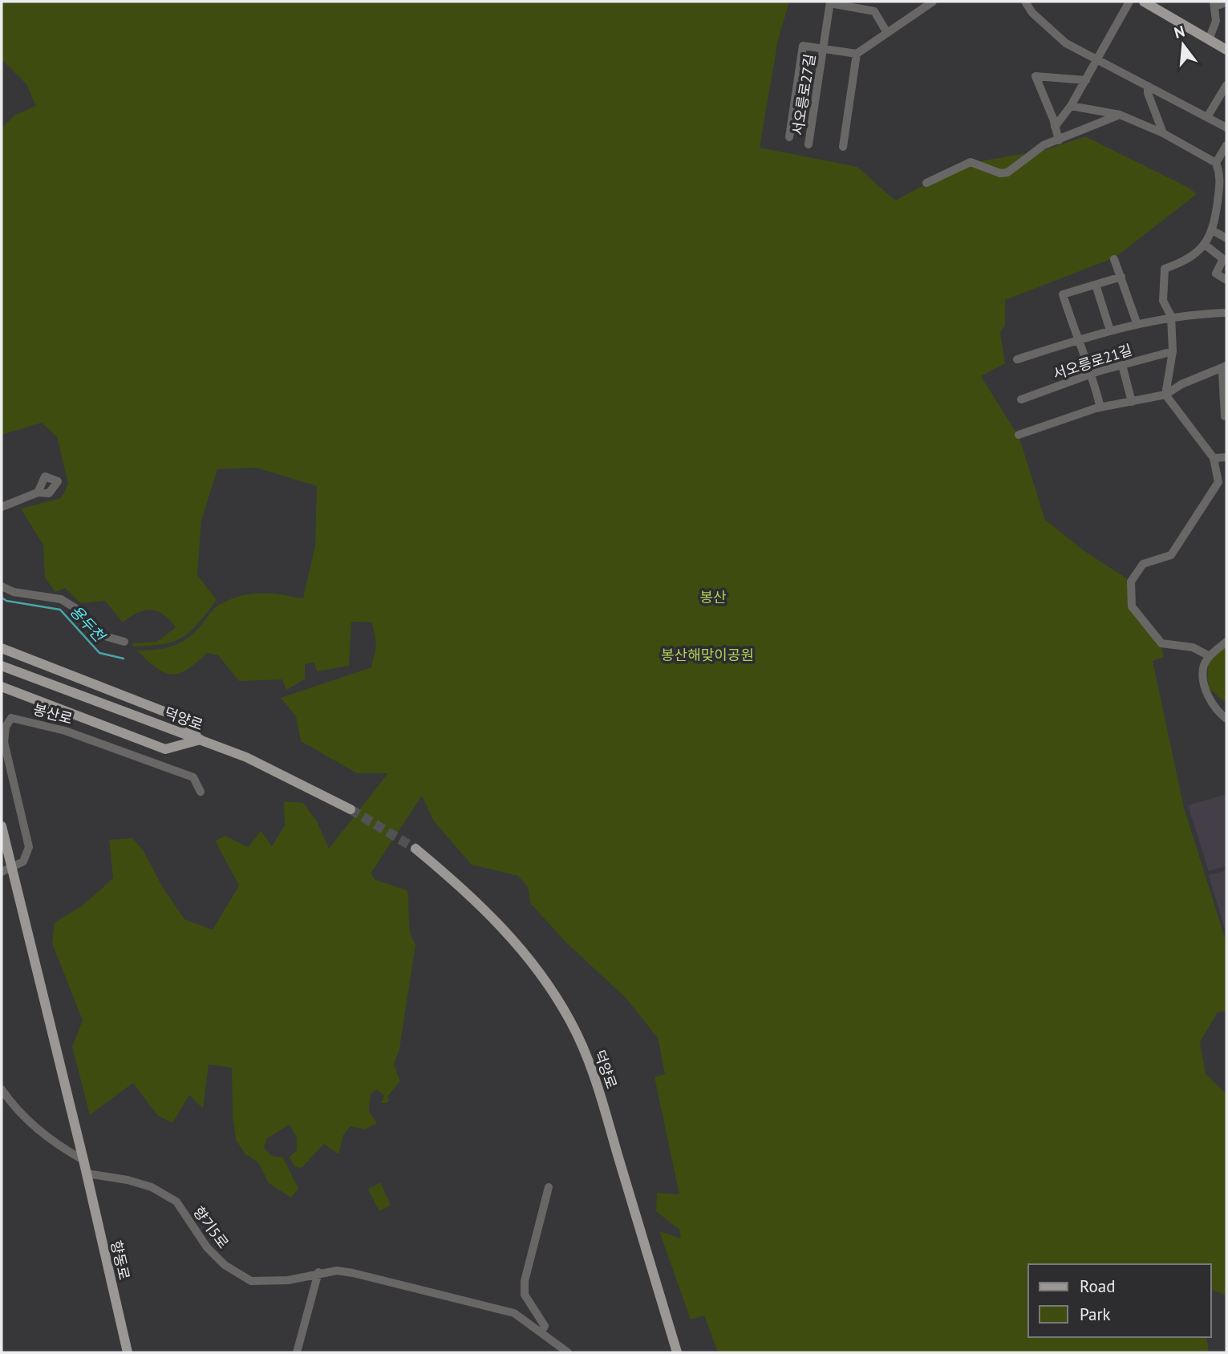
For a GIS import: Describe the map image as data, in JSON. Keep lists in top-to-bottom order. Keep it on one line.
{"streets":{"main road":["덕양로","향동로"],"street":["서오릉로27길","서오릉로21길","봉산로","향기5로"]},"crossings":[["향기5로","향동로"]],"water":["용두천"],"parks":["봉산","봉산해맞이공원"],"legend":["Road","Park"],"north":"top"}
